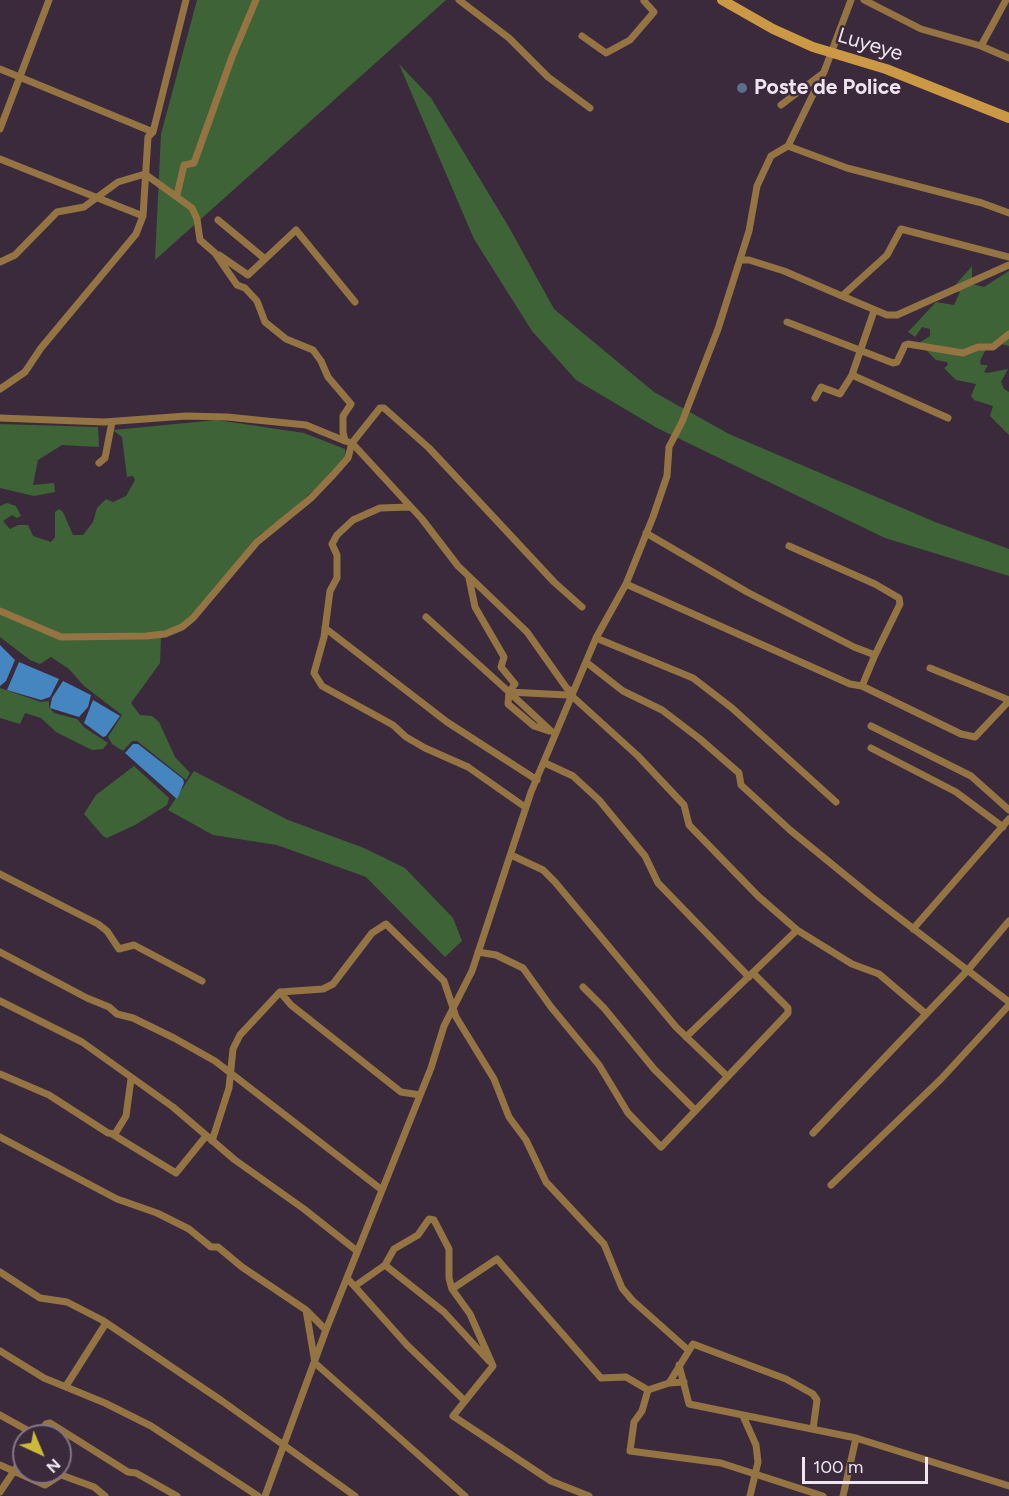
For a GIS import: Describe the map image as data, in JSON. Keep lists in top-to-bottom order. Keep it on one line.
{"streets":{"street":["Luyeye"]},"places":["Poste de Police"],"scale_bar":"100 m","north":"bottom right"}
